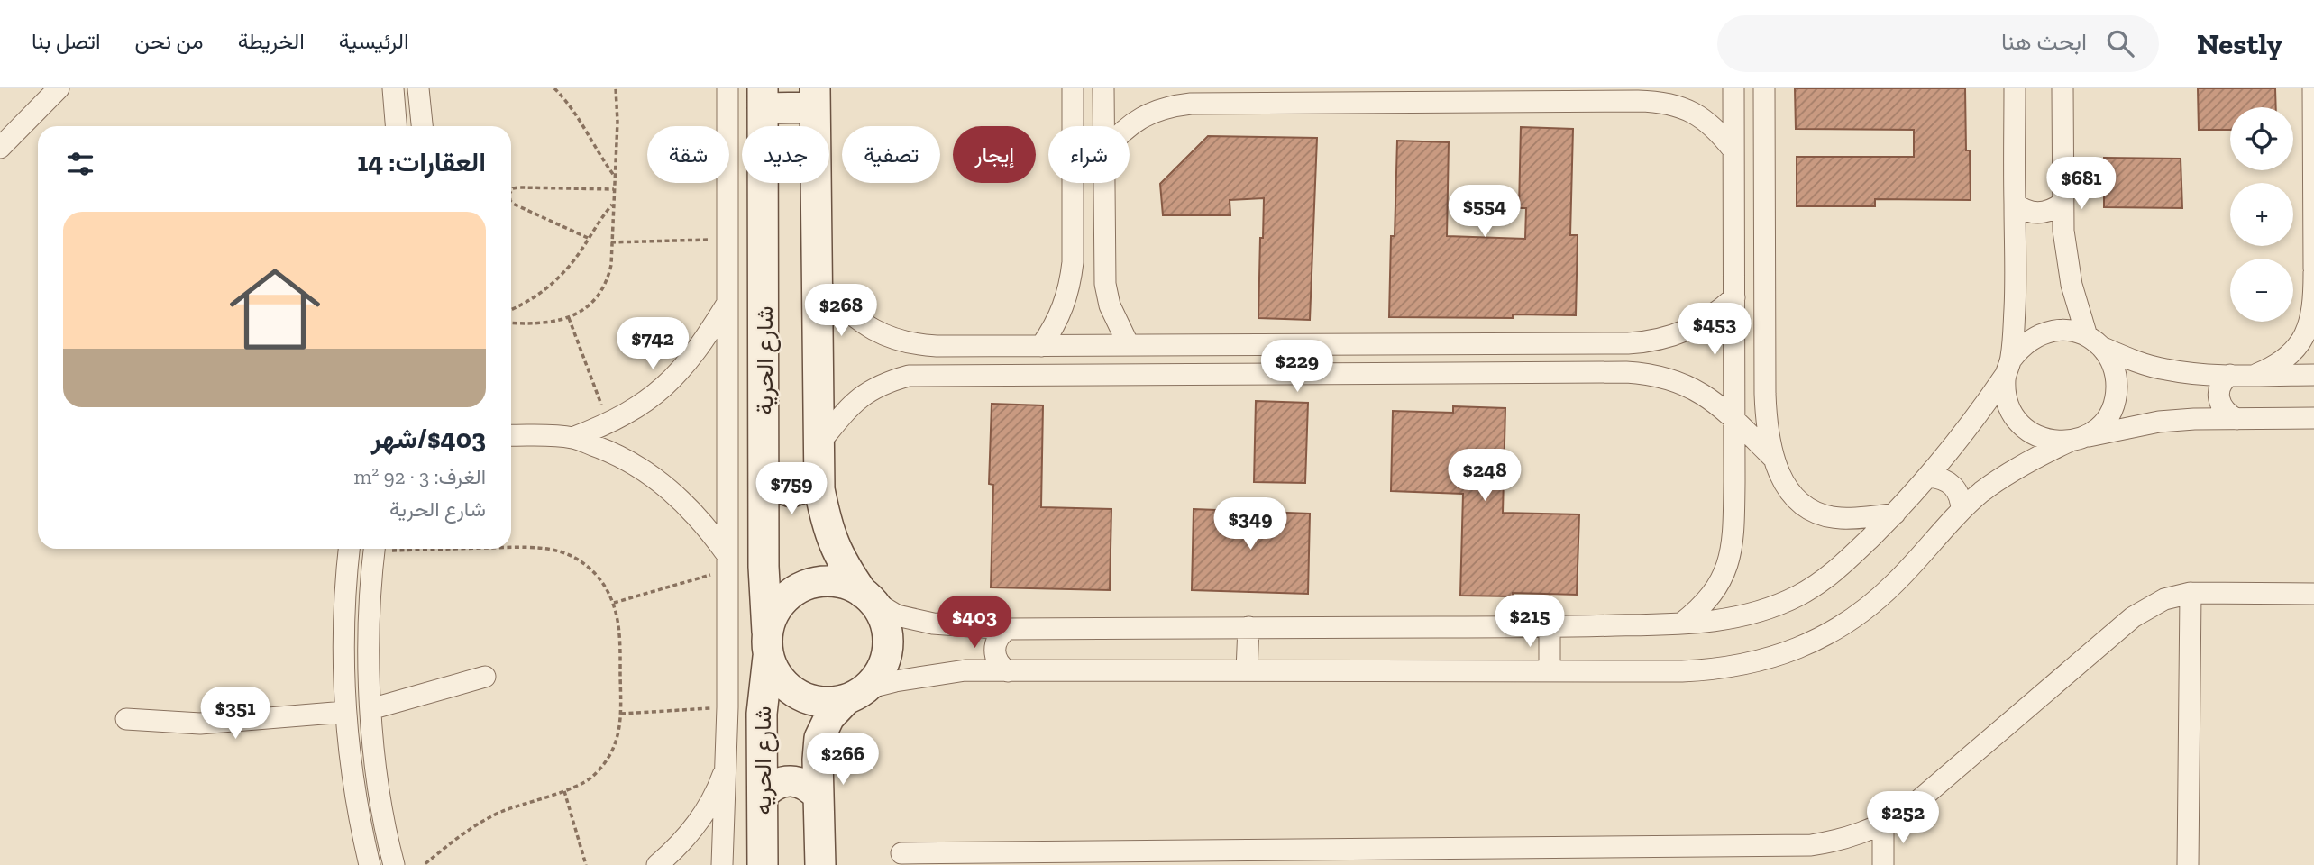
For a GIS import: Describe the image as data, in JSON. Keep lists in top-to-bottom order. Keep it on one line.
{"streets":{"street":["شارع الحرية","شارع الحريه"]},"crossings":[["شارع الحرية","شارع الحريه"]],"page":{"header":"Nestly","search":"ابحث هنا","nav":["الرئيسية","الخريطة","من نحن","اتصل بنا"],"map_buttons":["+","−"],"chip":["شراء","إيجار","تصفية","جديد","شقة"],"heading":"العقارات: 14","price":["$681","$554","$268","$453","$742","$229","$248","$759","$349","$215","$403","$351","$266","$252"],"list":[{"name":"$403/شهر","note":"الغرف: 3 · 92 m² · شارع الحرية"}]}}
